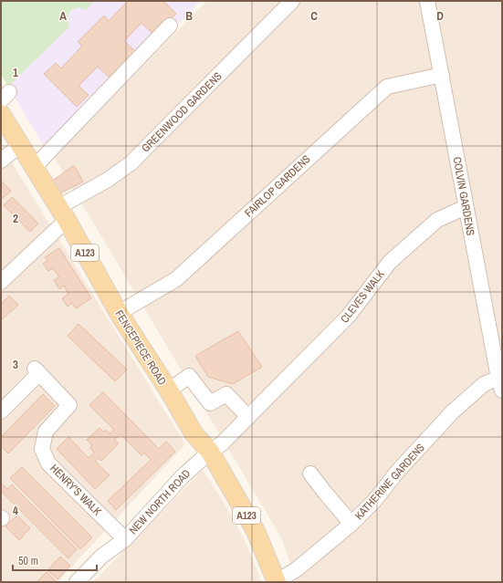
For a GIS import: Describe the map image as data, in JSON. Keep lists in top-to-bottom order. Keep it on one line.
{"streets":{"main road":["A123","FENCEPIECE ROAD"],"street":["GREENWOOD GARDENS","FAIRLOP GARDENS","COLVIN GARDENS","CLEVES WALK","KATHERINE GARDENS","HENRY'S WALK","NEW NORTH ROAD"]},"crossings":[["GREENWOOD GARDENS","FENCEPIECE ROAD"],["FAIRLOP GARDENS","COLVIN GARDENS"],["FAIRLOP GARDENS","FENCEPIECE ROAD"],["COLVIN GARDENS","CLEVES WALK"],["COLVIN GARDENS","KATHERINE GARDENS"],["CLEVES WALK","NEW NORTH ROAD"],["FENCEPIECE ROAD","KATHERINE GARDENS"],["FENCEPIECE ROAD","NEW NORTH ROAD"],["HENRY'S WALK","NEW NORTH ROAD"]],"scale_bar":"50 m","grid":{"columns":["A","B","C","D"],"rows":["1","2","3","4"]}}
